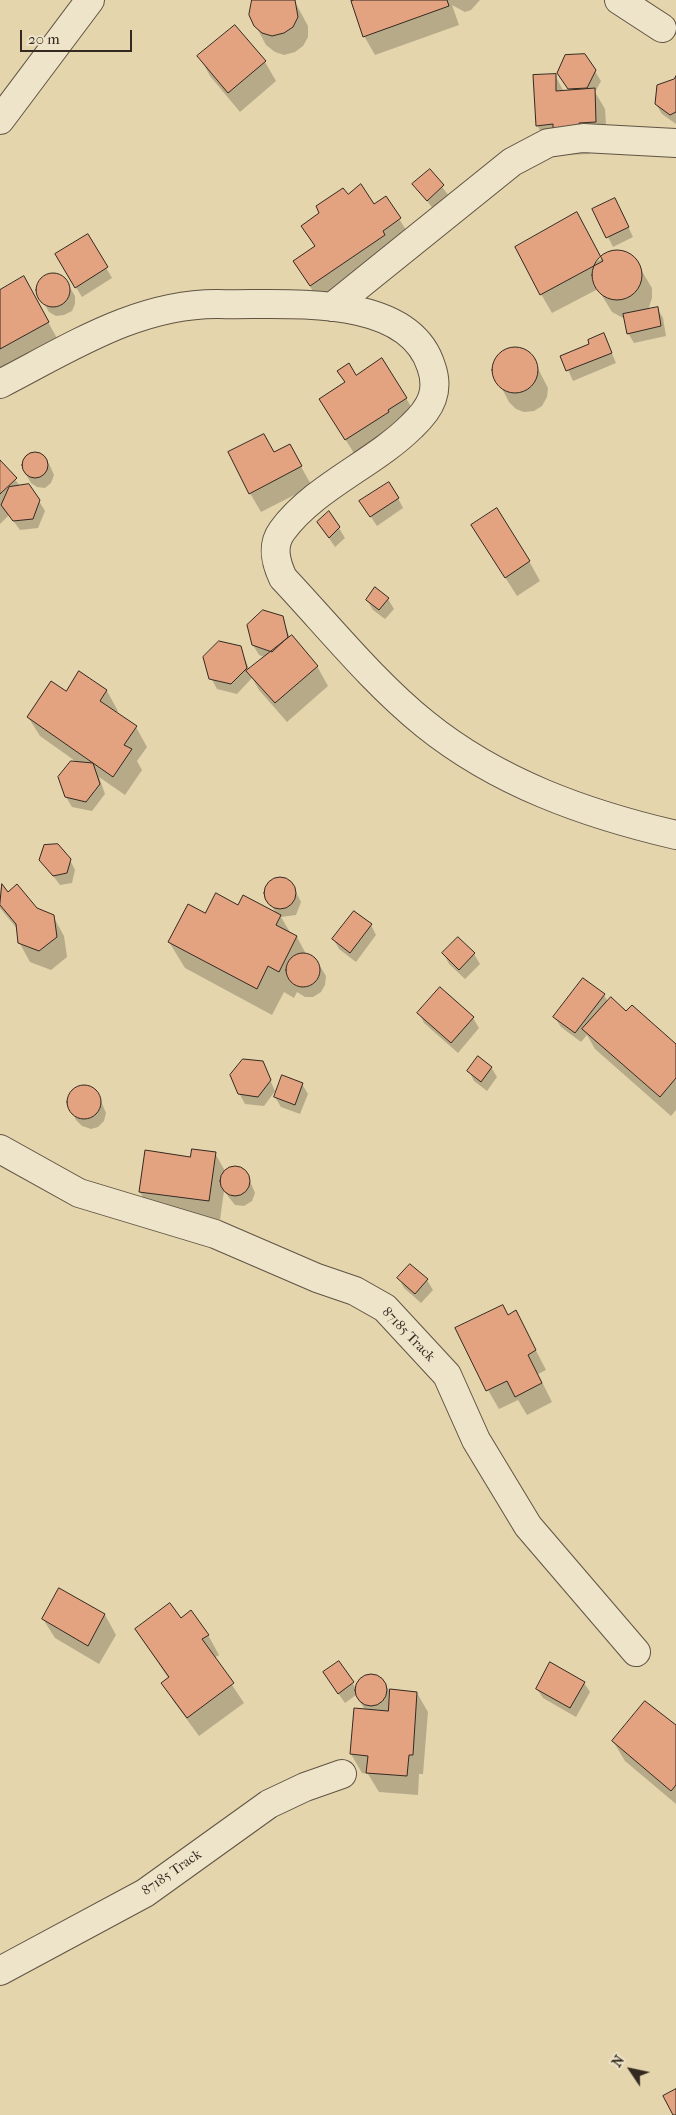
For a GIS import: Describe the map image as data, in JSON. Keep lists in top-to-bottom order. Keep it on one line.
{"streets":{"street":["87185 Track"]},"scale_bar":"20 m","north":"top left"}
